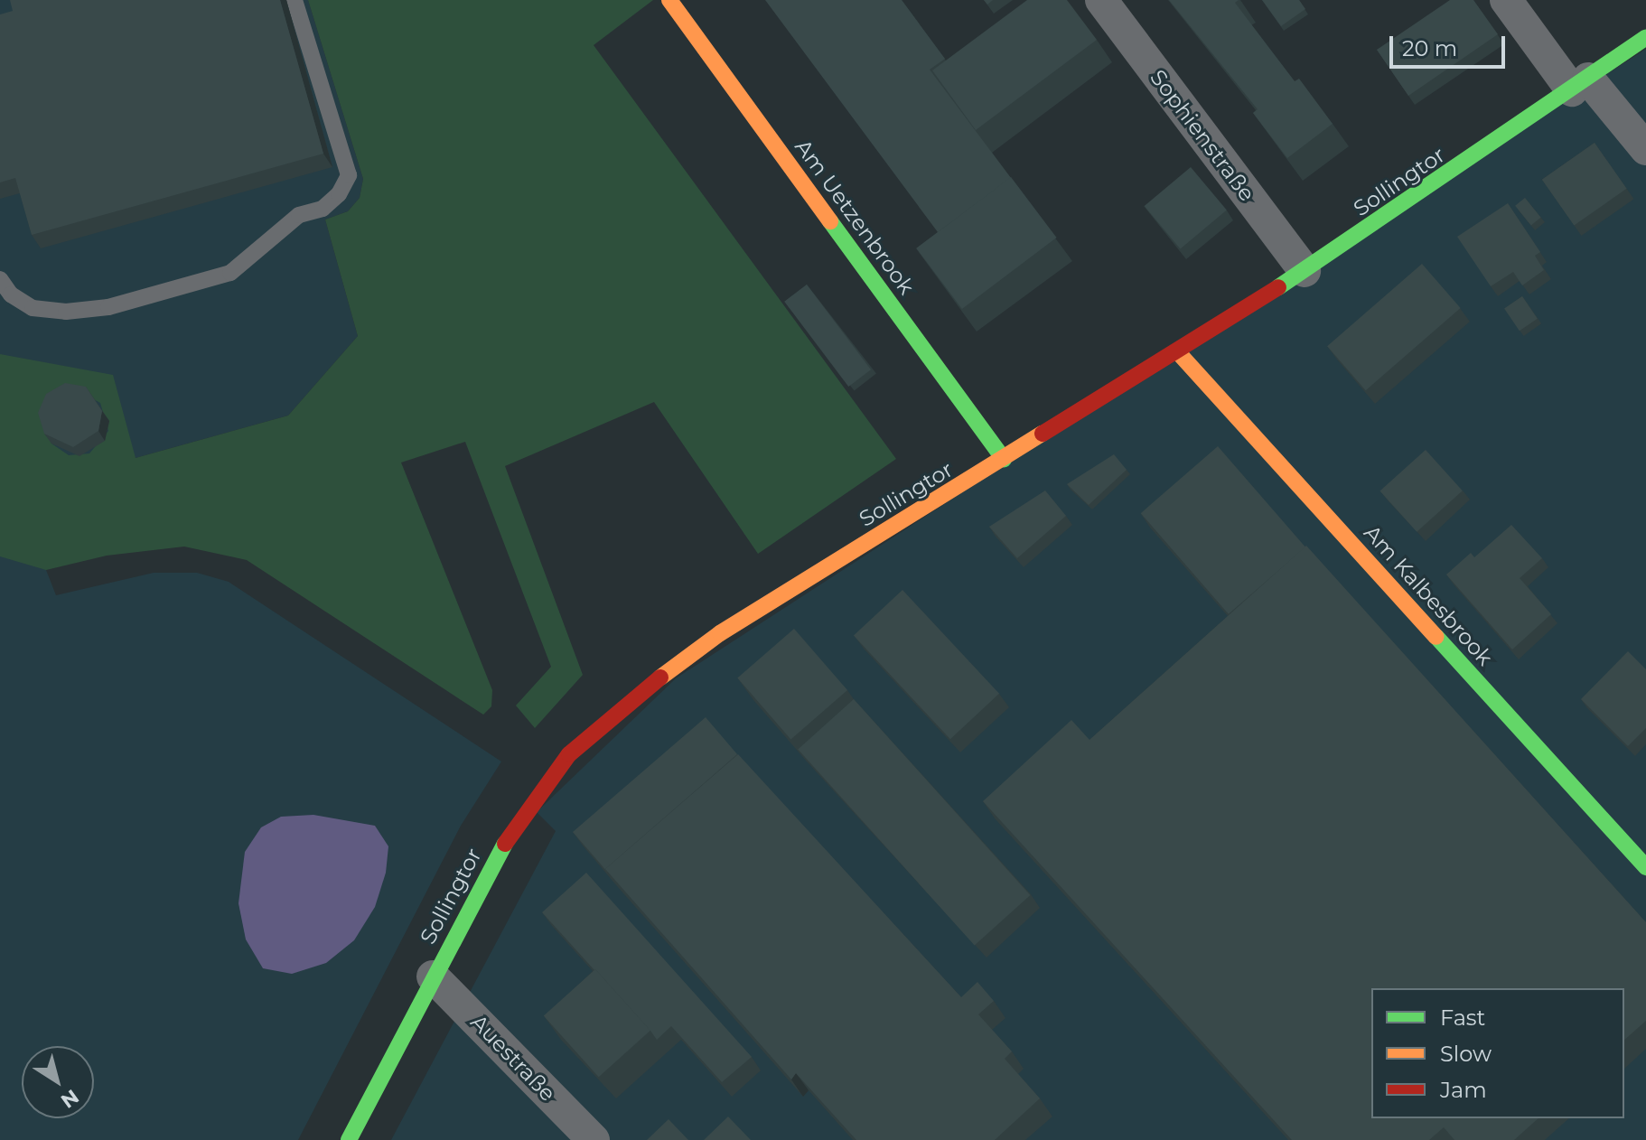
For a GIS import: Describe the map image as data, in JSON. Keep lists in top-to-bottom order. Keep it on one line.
{"streets":{"main road":["Sollingtor","Am Uetzenbrook","Am Kalbesbrook"],"street":["Sophienstraße","Auestraße"]},"crossings":[["Sophienstraße","Sollingtor"],["Sollingtor","Am Uetzenbrook"],["Sollingtor","Am Kalbesbrook"],["Sollingtor","Auestraße"]],"legend":["Fast","Slow","Jam"],"scale_bar":"20 m","north":"bottom right"}
